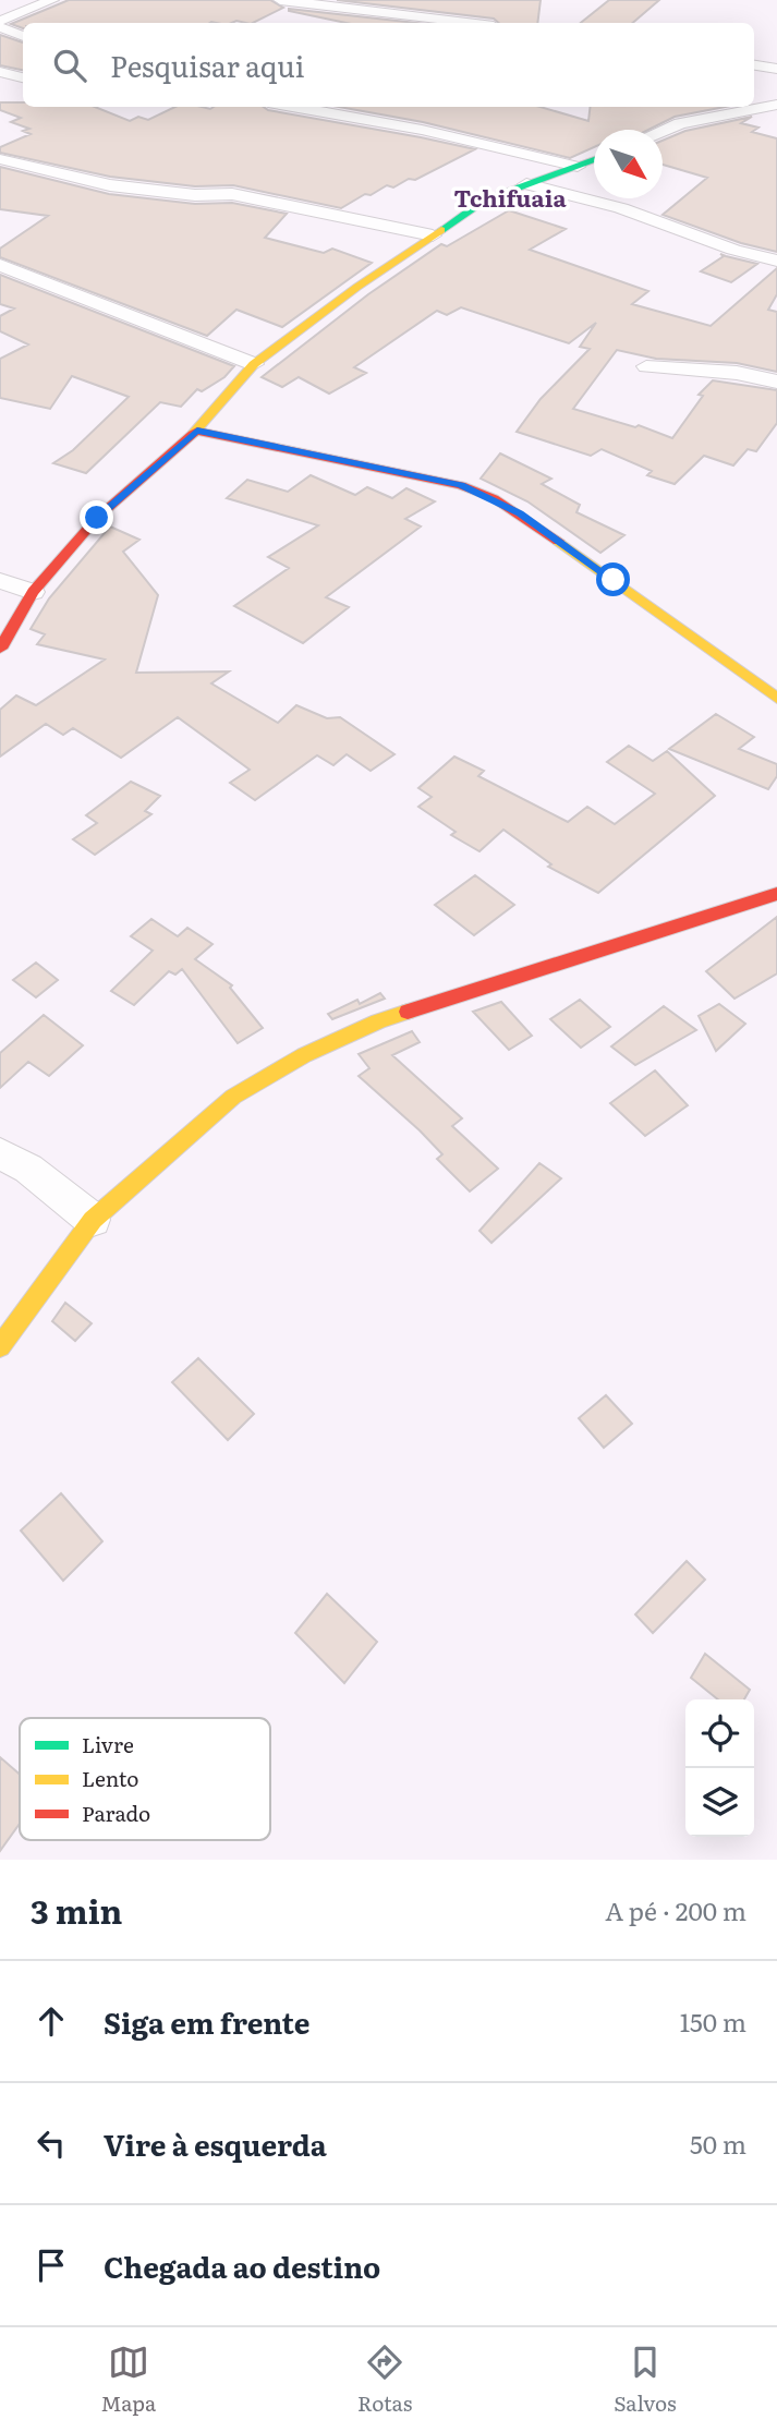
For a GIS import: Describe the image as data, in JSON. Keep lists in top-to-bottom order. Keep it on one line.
{"districts":["Tchifuaia"],"legend":["Livre","Lento","Parado"],"north":"bottom right","page":{"search":"Pesquisar aqui","heading":["3 min","A pé · 200 m"],"list":[["Siga em frente","150 m"],["Vire à esquerda","50 m"],"Chegada ao destino"],"nav":["Mapa","Rotas","Salvos"]}}
